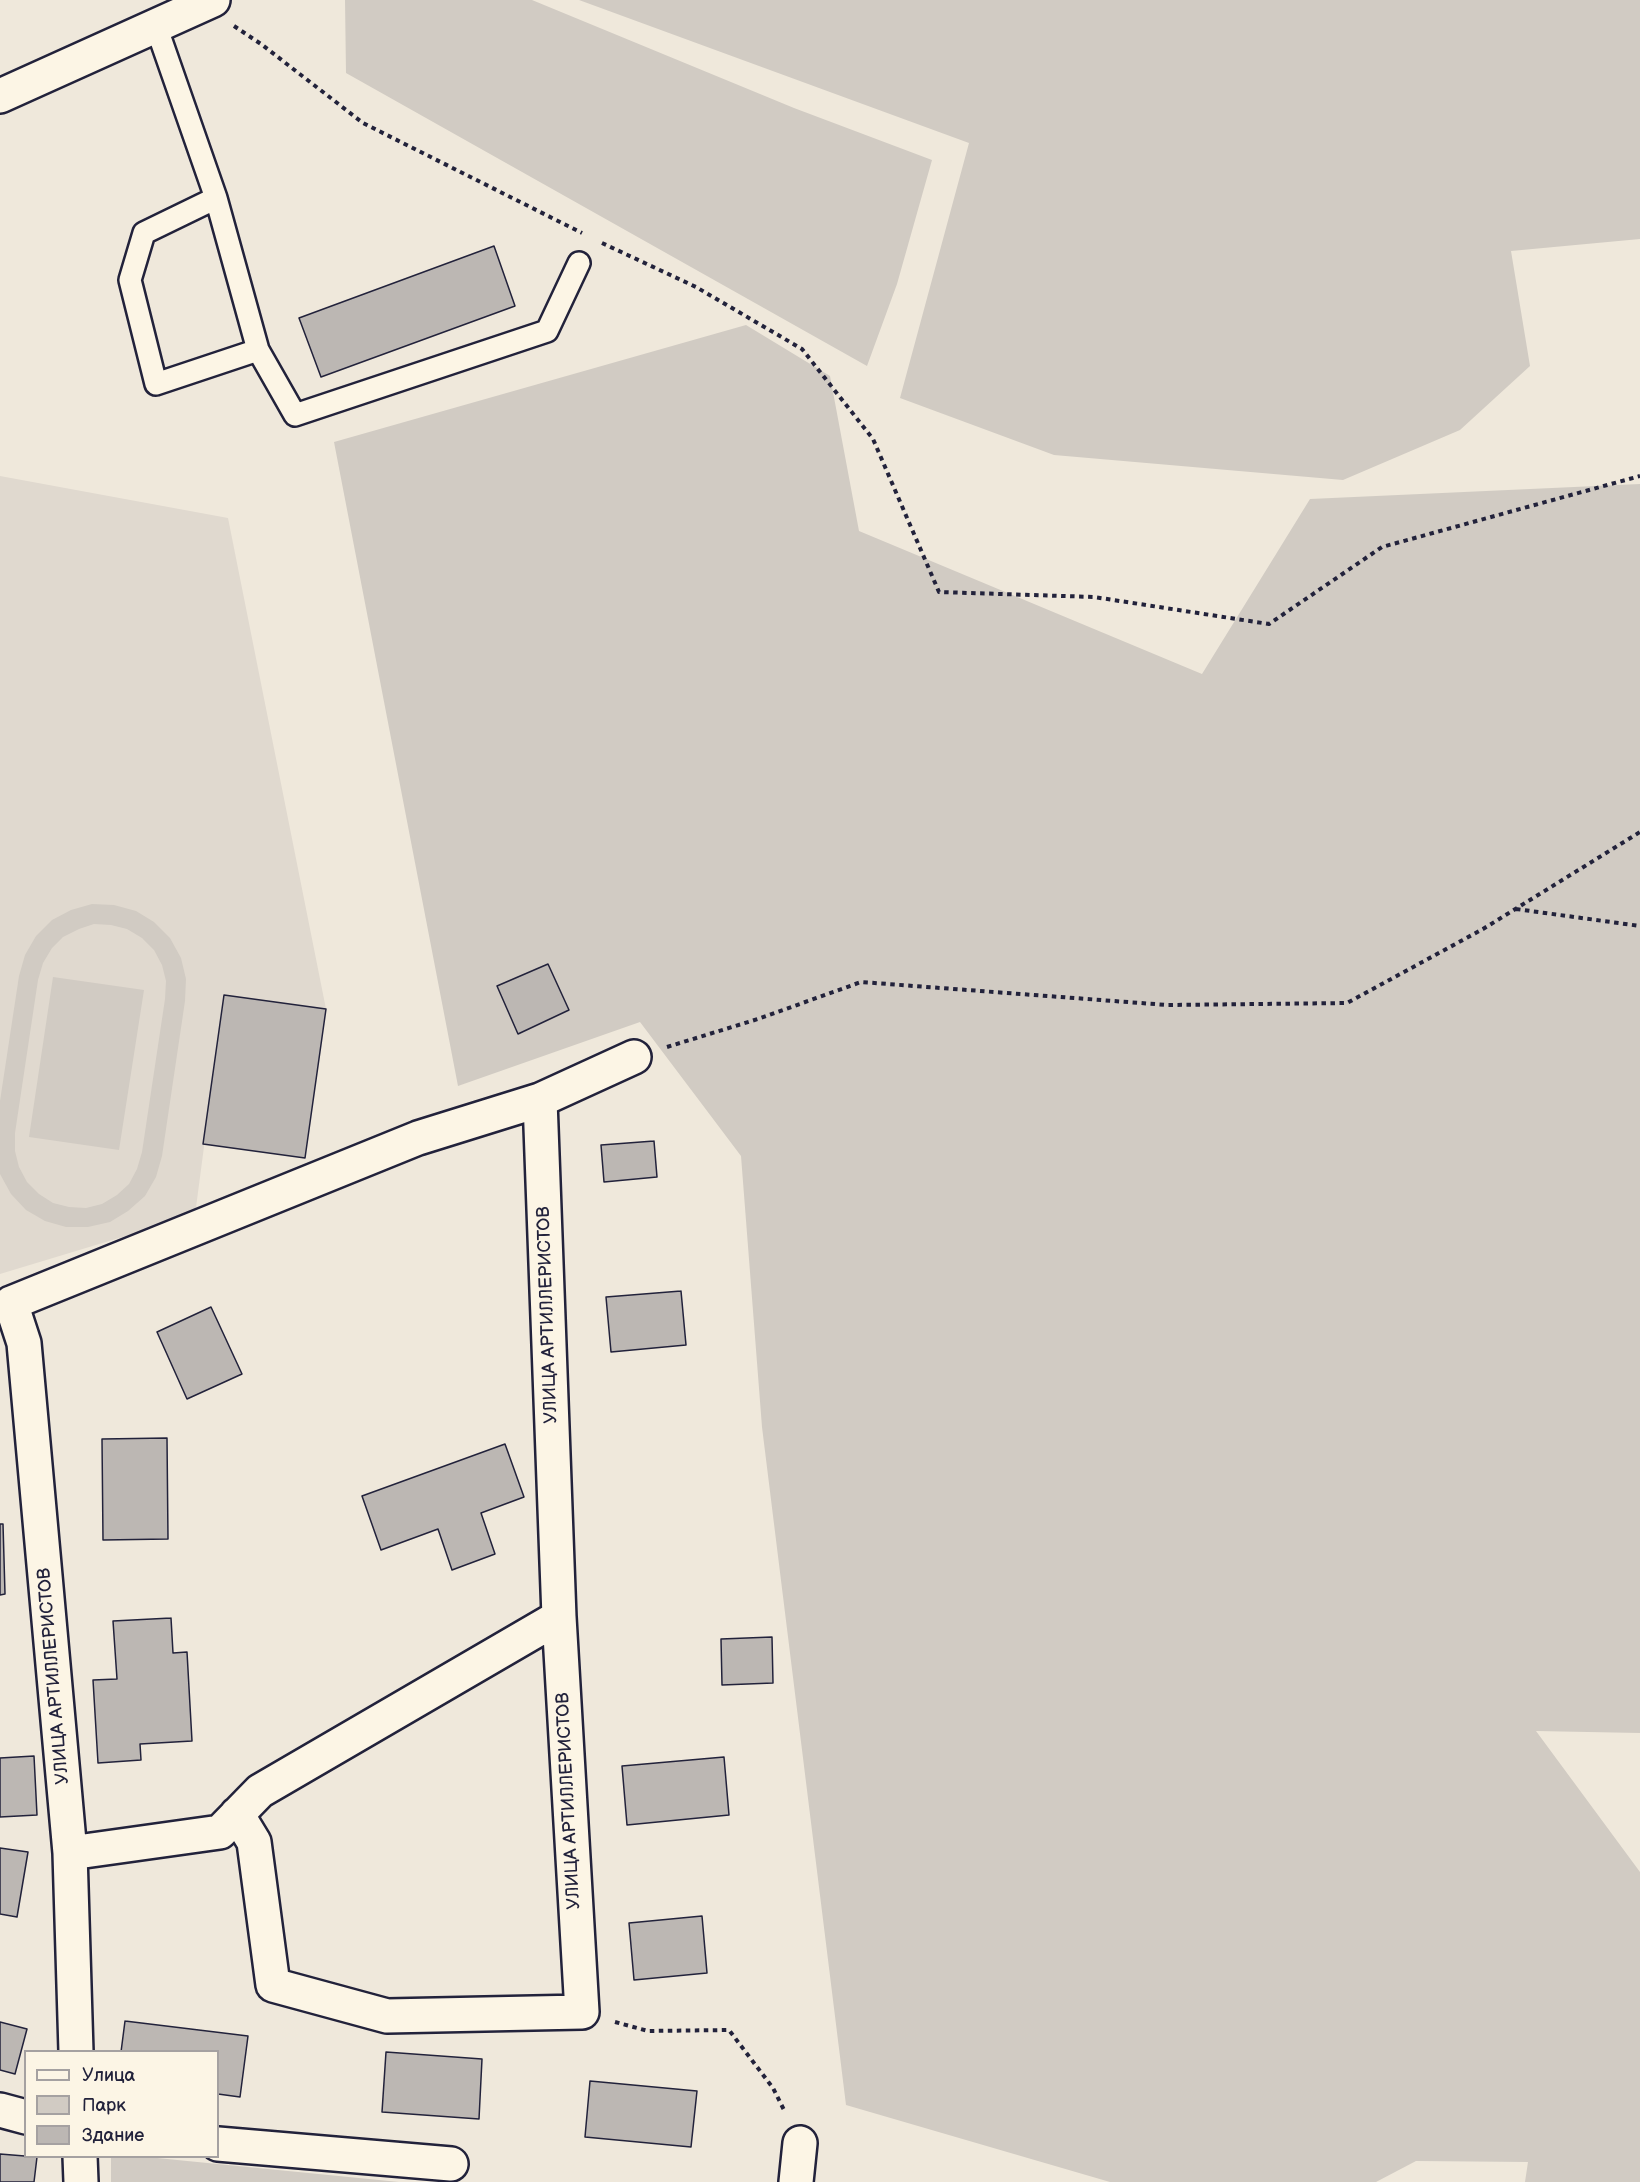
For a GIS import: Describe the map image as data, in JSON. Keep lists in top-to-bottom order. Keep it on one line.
{"streets":{"street":["УЛИЦА АРТИЛЛЕРИСТОВ"]},"legend":["Улица","Парк","Здание"]}
